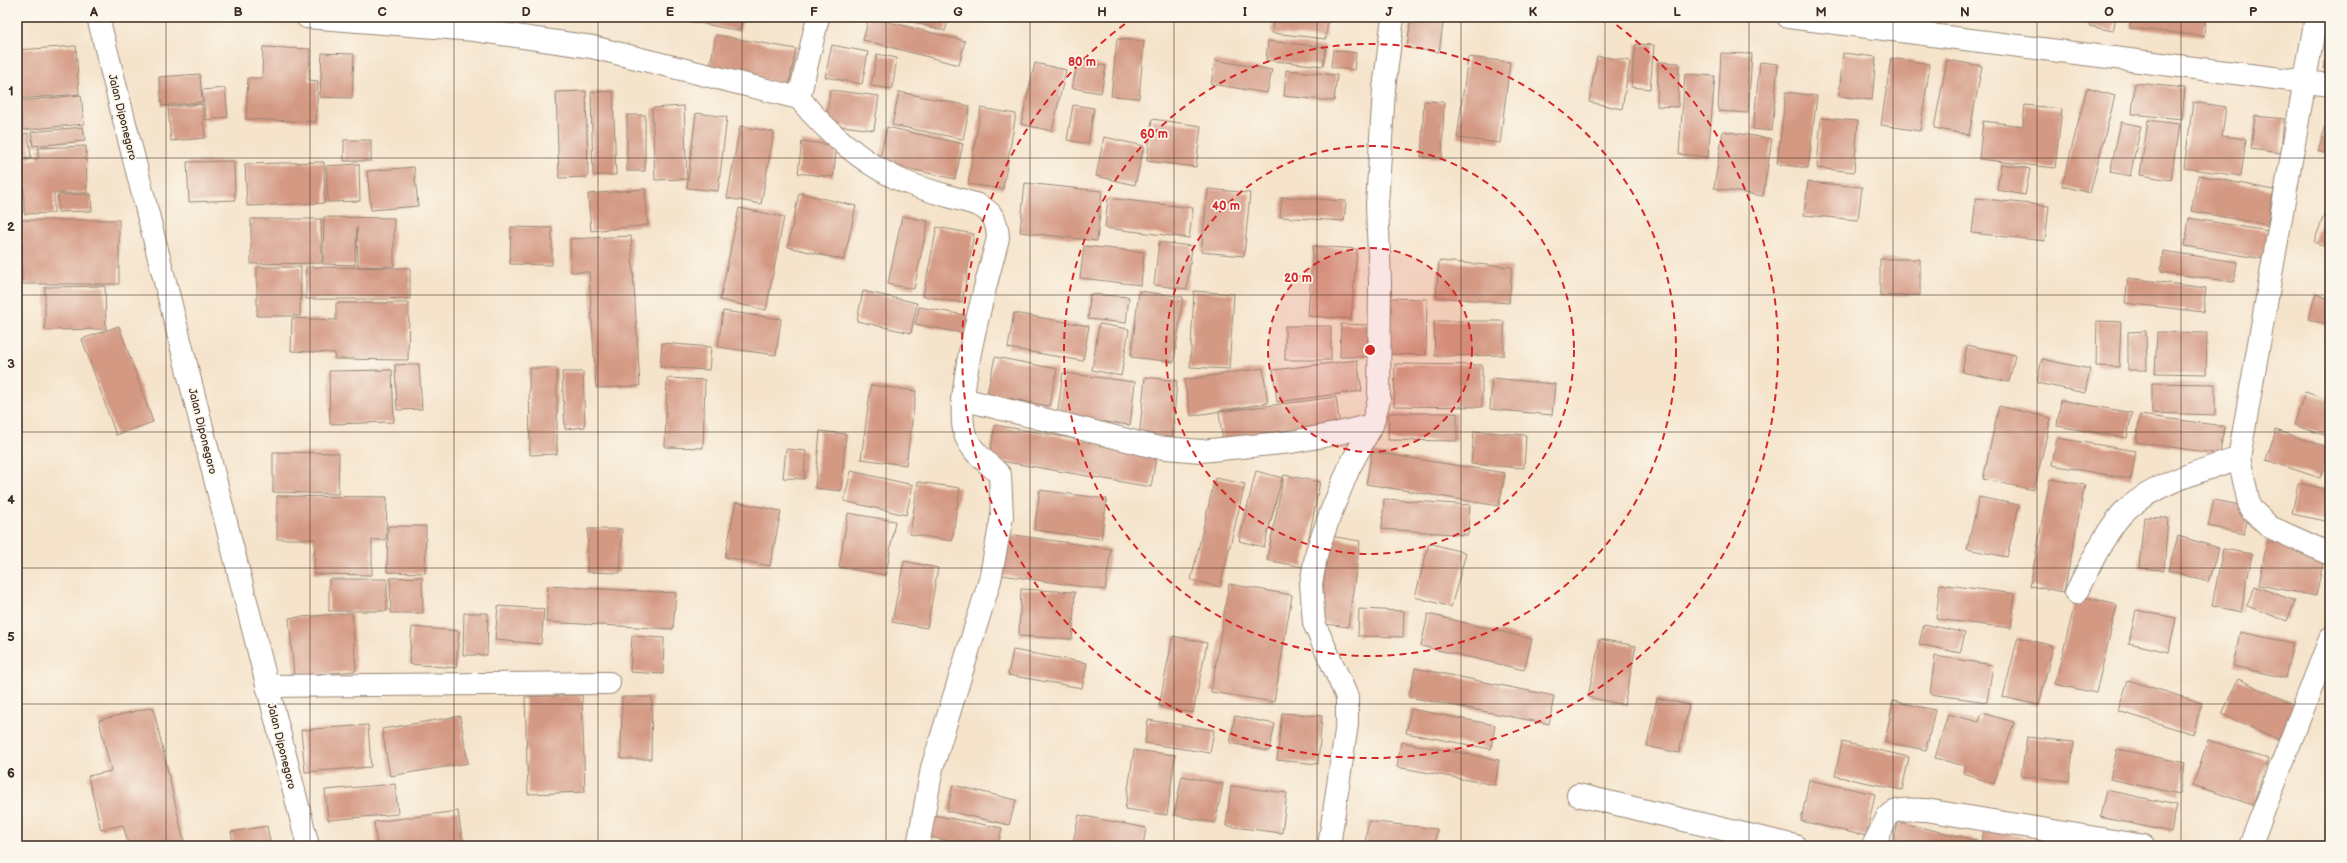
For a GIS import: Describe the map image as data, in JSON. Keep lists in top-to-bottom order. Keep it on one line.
{"streets":{"street":["Jalan Diponegoro"]},"grid":{"columns":["A","B","C","D","E","F","G","H","I","J","K","L","M","N","O","P"],"rows":["1","2","3","4","5","6"]},"rings":["80 m","60 m","40 m","20 m"]}
